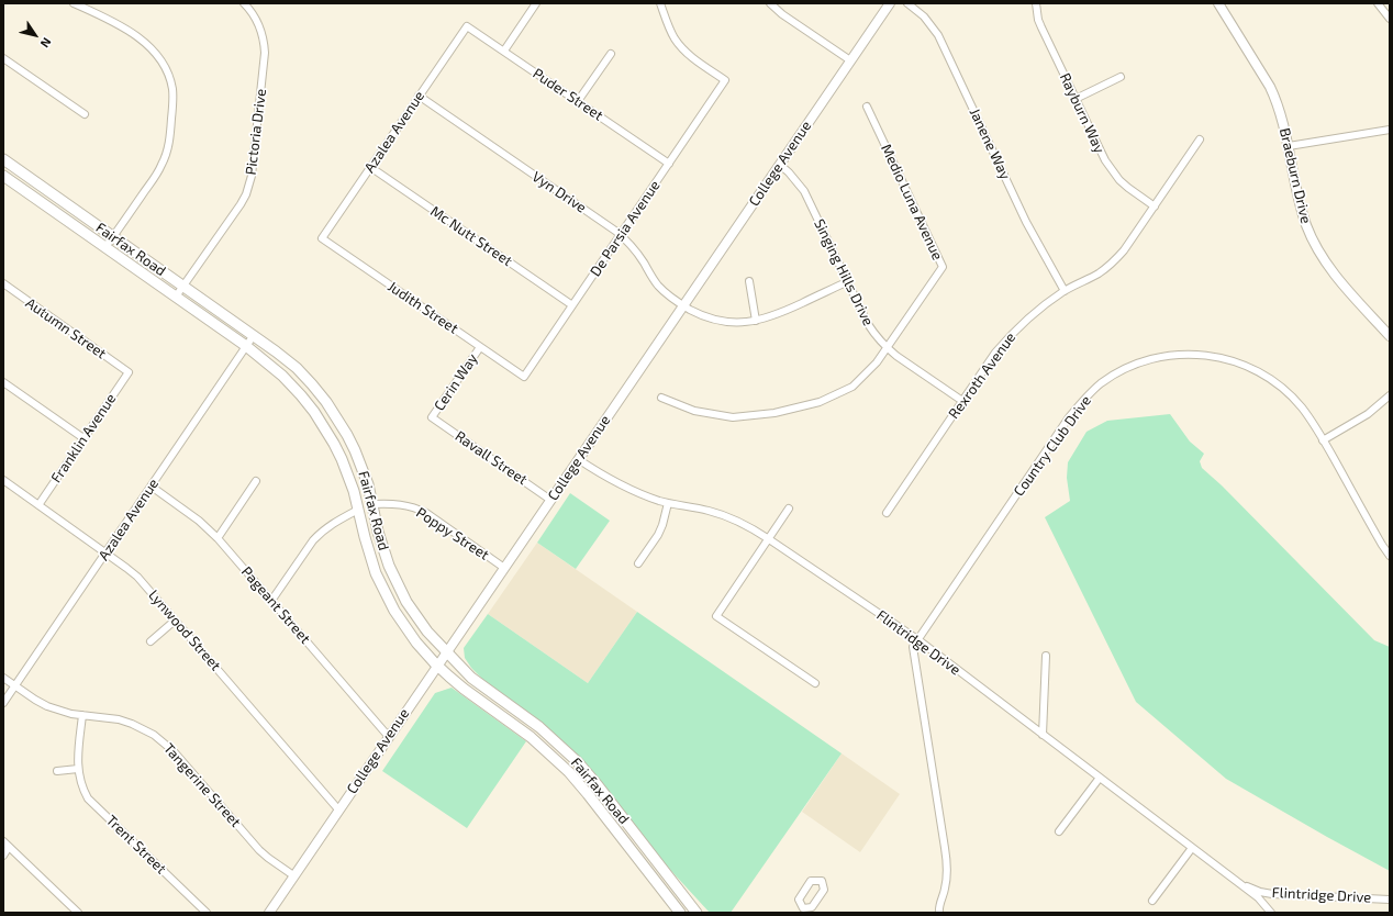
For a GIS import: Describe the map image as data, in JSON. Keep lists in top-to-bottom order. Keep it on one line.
{"streets":{"main road":["Fairfax Road"],"street":["Puder Street","Rayburn Way","Pictoria Drive","Azalea Avenue","Janene Way","College Avenue","Braeburn Drive","Vyn Drive","Medio Luna Avenue","De Parsia Avenue","Mc Nutt Street","Singing Hills Drive","Judith Street","Autumn Street","Rexroth Avenue","Cerin Way","Franklin Avenue","Country Club Drive","Ravall Street","Poppy Street","Pageant Street","Lynwood Street","Flintridge Drive","Tangerine Street","Trent Street"]},"crossings":[["Puder Street","Azalea Avenue"],["Puder Street","De Parsia Avenue"],["Rayburn Way","Rexroth Avenue"],["Pictoria Drive","Fairfax Road"],["Azalea Avenue","Vyn Drive"],["Azalea Avenue","Mc Nutt Street"],["Azalea Avenue","Fairfax Road"],["Azalea Avenue","Judith Street"],["Azalea Avenue","Pageant Street"],["Azalea Avenue","Lynwood Street"],["Azalea Avenue","Tangerine Street"],["Janene Way","Rexroth Avenue"],["College Avenue","Vyn Drive"],["College Avenue","Fairfax Road"],["College Avenue","Singing Hills Drive"],["College Avenue","Ravall Street"],["College Avenue","Poppy Street"],["College Avenue","Pageant Street"],["College Avenue","Lynwood Street"],["College Avenue","Flintridge Drive"],["College Avenue","Tangerine Street"],["Vyn Drive","De Parsia Avenue"],["Vyn Drive","Singing Hills Drive"],["Medio Luna Avenue","Singing Hills Drive"],["De Parsia Avenue","Mc Nutt Street"],["De Parsia Avenue","Judith Street"],["Fairfax Road","Poppy Street"],["Singing Hills Drive","Rexroth Avenue"],["Judith Street","Cerin Way"],["Autumn Street","Franklin Avenue"],["Cerin Way","Ravall Street"],["Franklin Avenue","Lynwood Street"],["Country Club Drive","Flintridge Drive"],["Tangerine Street","Trent Street"]],"north":"bottom right"}
